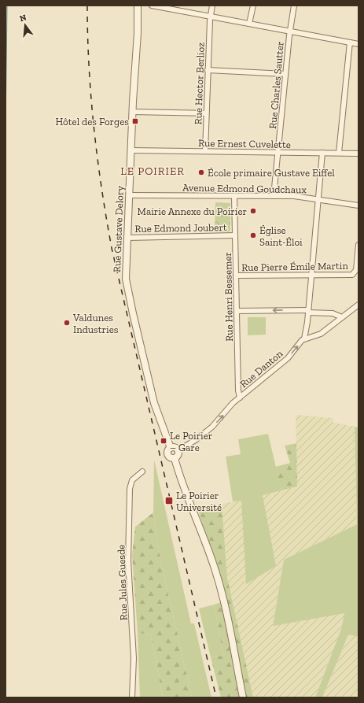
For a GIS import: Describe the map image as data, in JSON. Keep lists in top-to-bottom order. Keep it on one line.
{"streets":{"street":["Rue Hector Berlioz","Rue Charles Sautter","Rue Ernest Cuvelette","Avenue Edmond Goudchaux","Rue Edmond Joubert","Rue Gustave Delory","Rue Pierre Émile Martin","Rue Henri Bessemer","Rue Danton","Rue Jules Guesde"]},"crossings":[["Rue Hector Berlioz","Rue Ernest Cuvelette"],["Rue Charles Sautter","Rue Ernest Cuvelette"],["Rue Charles Sautter","Avenue Edmond Goudchaux"],["Rue Ernest Cuvelette","Rue Gustave Delory"],["Avenue Edmond Goudchaux","Rue Gustave Delory"],["Avenue Edmond Goudchaux","Rue Henri Bessemer"],["Rue Edmond Joubert","Rue Gustave Delory"],["Rue Edmond Joubert","Rue Henri Bessemer"],["Rue Gustave Delory","Rue Danton"],["Rue Pierre Émile Martin","Rue Henri Bessemer"],["Rue Henri Bessemer","Rue Danton"]],"one_way":["Rue Danton"],"districts":["LE POIRIER"],"places":{"transit":["Hôtel des Forges","Le Poirier – Gare","Le Poirier Université"],"other":["École primaire Gustave Eiffel","Mairie Annexe du Poirier","Église Saint-Éloi","Valdunes Industries"]},"north":"top"}
